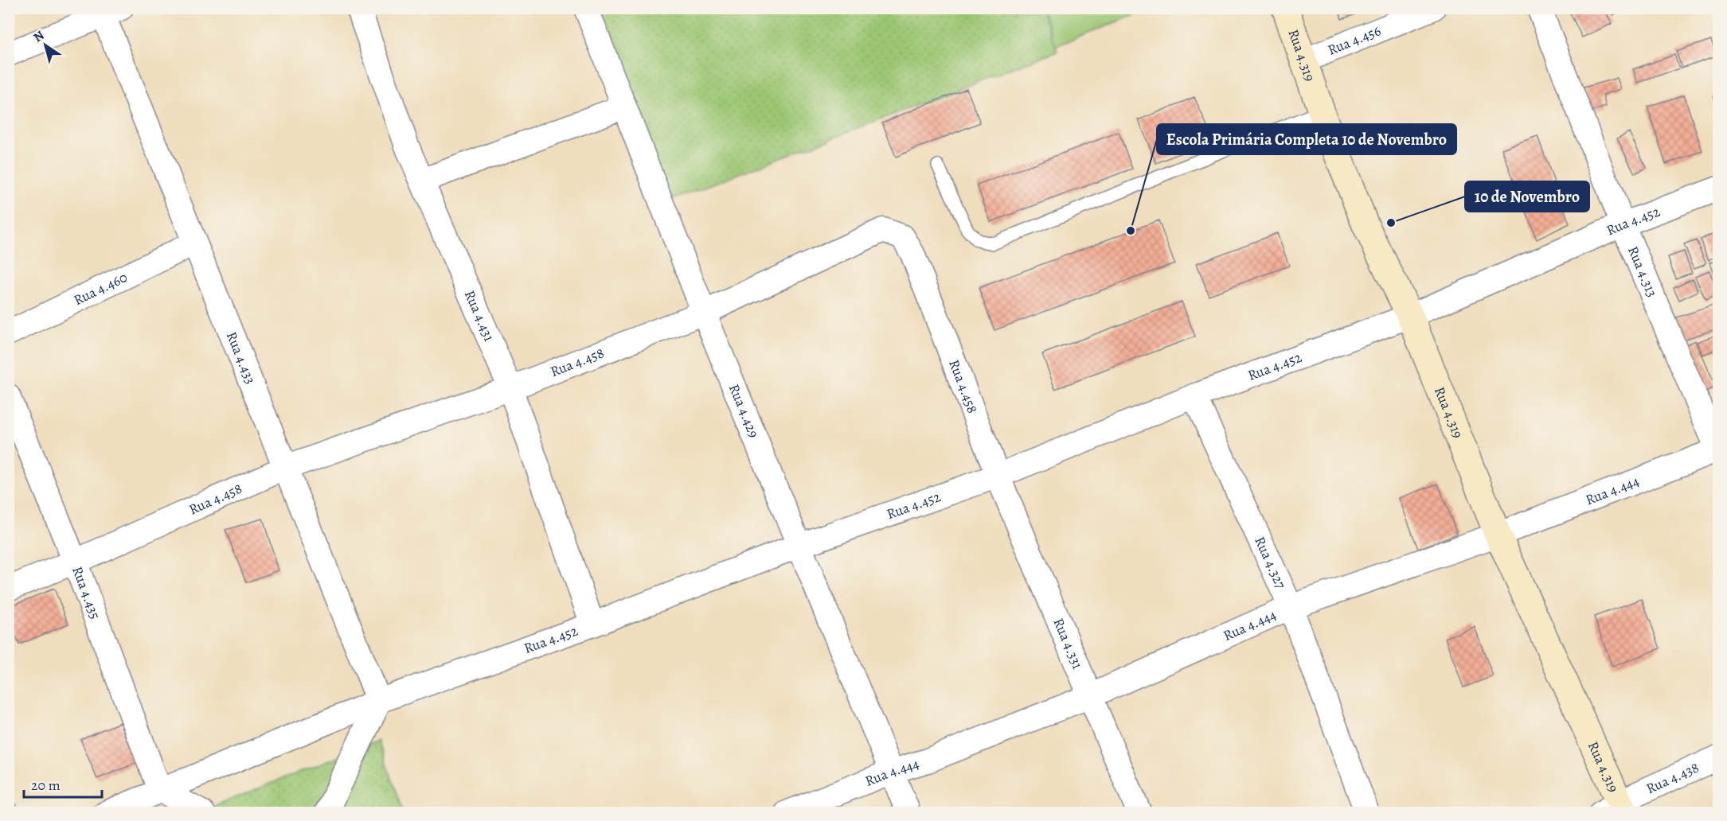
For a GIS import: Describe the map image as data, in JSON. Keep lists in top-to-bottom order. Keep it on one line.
{"streets":{"street":["Rua 4.456","Rua 4.319","Rua 4.452","Rua 4.313","Rua 4.460","Rua 4.431","Rua 4.433","Rua 4.458","Rua 4.429","Rua 4.444","Rua 4.327","Rua 4.435","Rua 4.331","Rua 4.438"]},"crossings":[["Rua 4.456","Rua 4.319"],["Rua 4.319","Rua 4.452"],["Rua 4.319","Rua 4.444"],["Rua 4.319","Rua 4.438"],["Rua 4.452","Rua 4.313"],["Rua 4.452","Rua 4.431"],["Rua 4.452","Rua 4.433"],["Rua 4.452","Rua 4.458"],["Rua 4.452","Rua 4.429"],["Rua 4.452","Rua 4.327"],["Rua 4.452","Rua 4.435"],["Rua 4.452","Rua 4.331"],["Rua 4.313","Rua 4.444"],["Rua 4.460","Rua 4.433"],["Rua 4.431","Rua 4.458"],["Rua 4.433","Rua 4.458"],["Rua 4.458","Rua 4.429"],["Rua 4.458","Rua 4.435"],["Rua 4.458","Rua 4.331"],["Rua 4.429","Rua 4.444"],["Rua 4.444","Rua 4.327"],["Rua 4.444","Rua 4.331"]],"places":["10 de Novembro","Escola Primária Completa 10 de Novembro"],"scale_bar":"20 m","north":"top left"}
